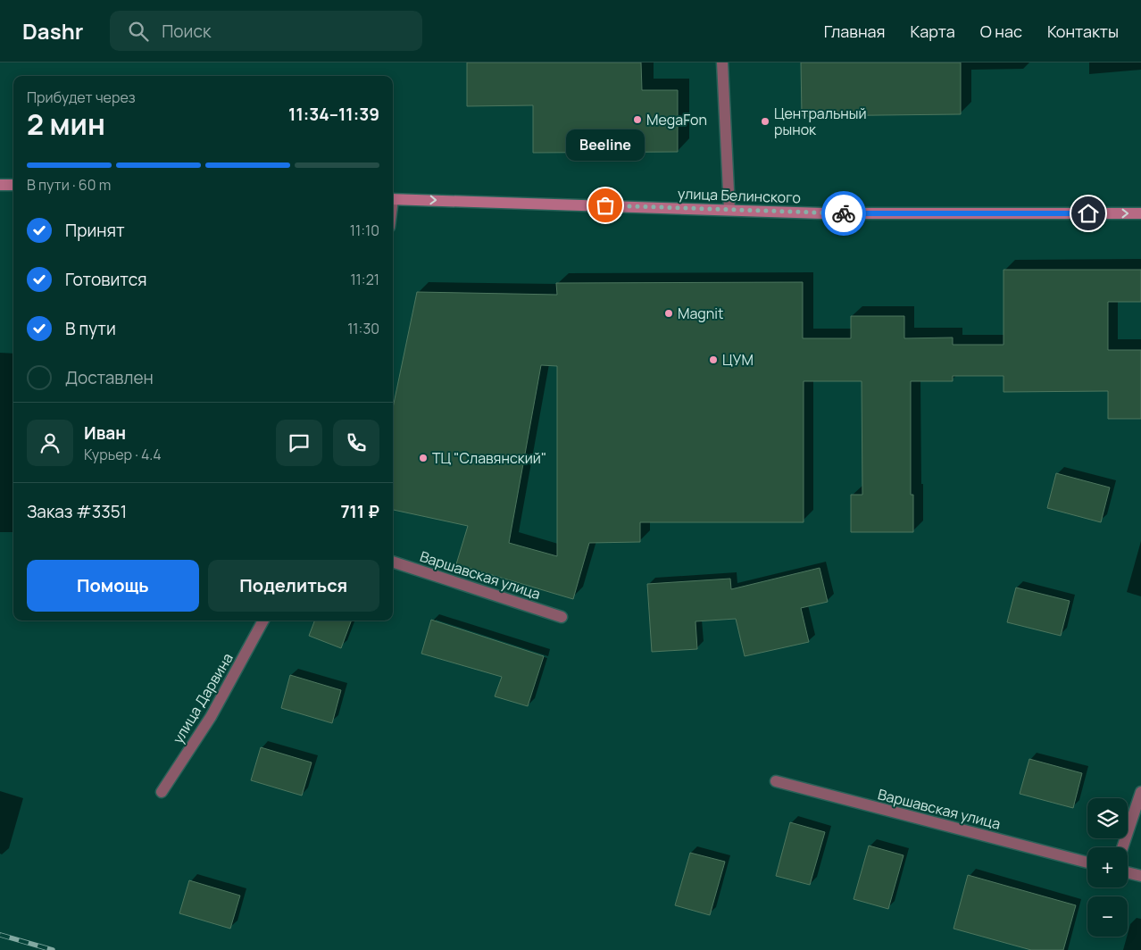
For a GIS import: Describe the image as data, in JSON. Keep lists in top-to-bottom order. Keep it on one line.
{"streets":{"street":["улица Белинского","Варшавская улица","улица Дарвина"]},"one_way":["улица Белинского"],"places":["MegaFon","Центральный рынок","Beeline","Magnit","ЦУМ","ТЦ \"Славянский\""],"page":{"header":"Dashr","search":"Поиск","nav":["Главная","Карта","О нас","Контакты"],"heading":["2 мин","Прибудет через","11:34–11:39"],"panel":["Иван","Курьер · 4.4","Заказ #3351","711 ₽"],"bubble":"Beeline","bar":"В пути · 60 m","list":[["Принят","11:10"],["Готовится","11:21"],["В пути","11:30"],"Доставлен"],"buttons":["Помощь","Поделиться"],"map_buttons":["+","−"]}}
